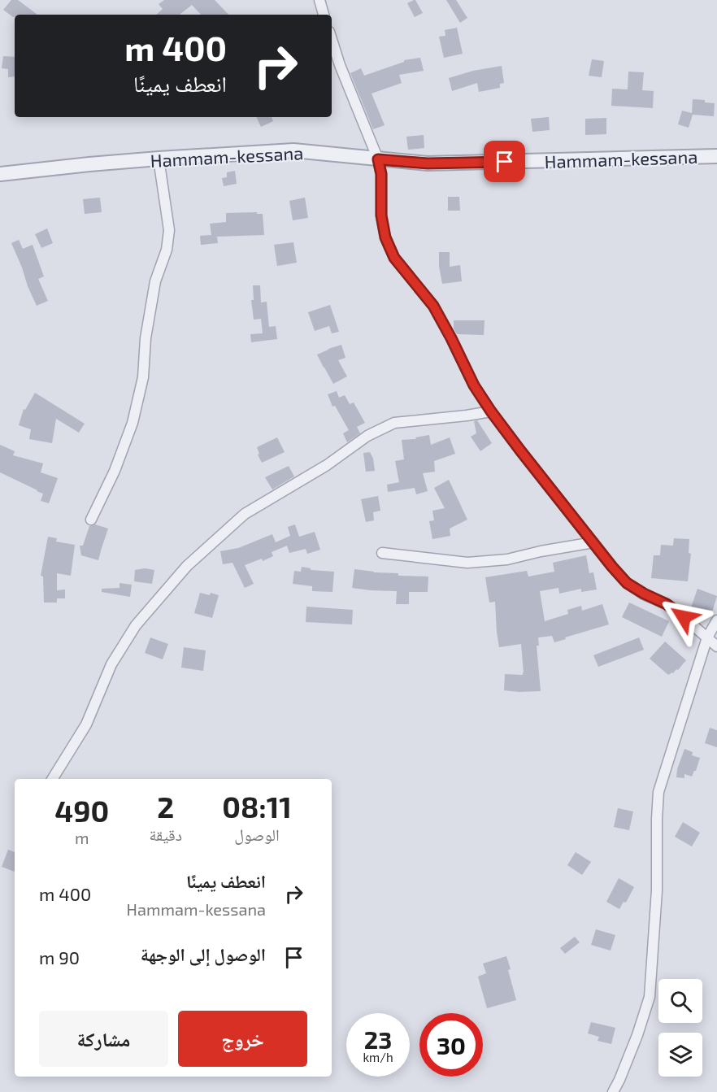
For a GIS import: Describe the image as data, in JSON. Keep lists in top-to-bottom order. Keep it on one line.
{"streets":{"street":["Hammam-kessana"]},"page":{"turn":["400 m","انعطف يمينًا"],"eta":["08:11","الوصول","2","دقيقة","490","m"],"list":[{"name":"انعطف يمينًا","note":"Hammam-kessana","value":"400 m"},{"name":"الوصول إلى الوجهة","value":"90 m"}],"buttons":["خروج","مشاركة"],"speed":"23 km/h","limit":"30"}}
